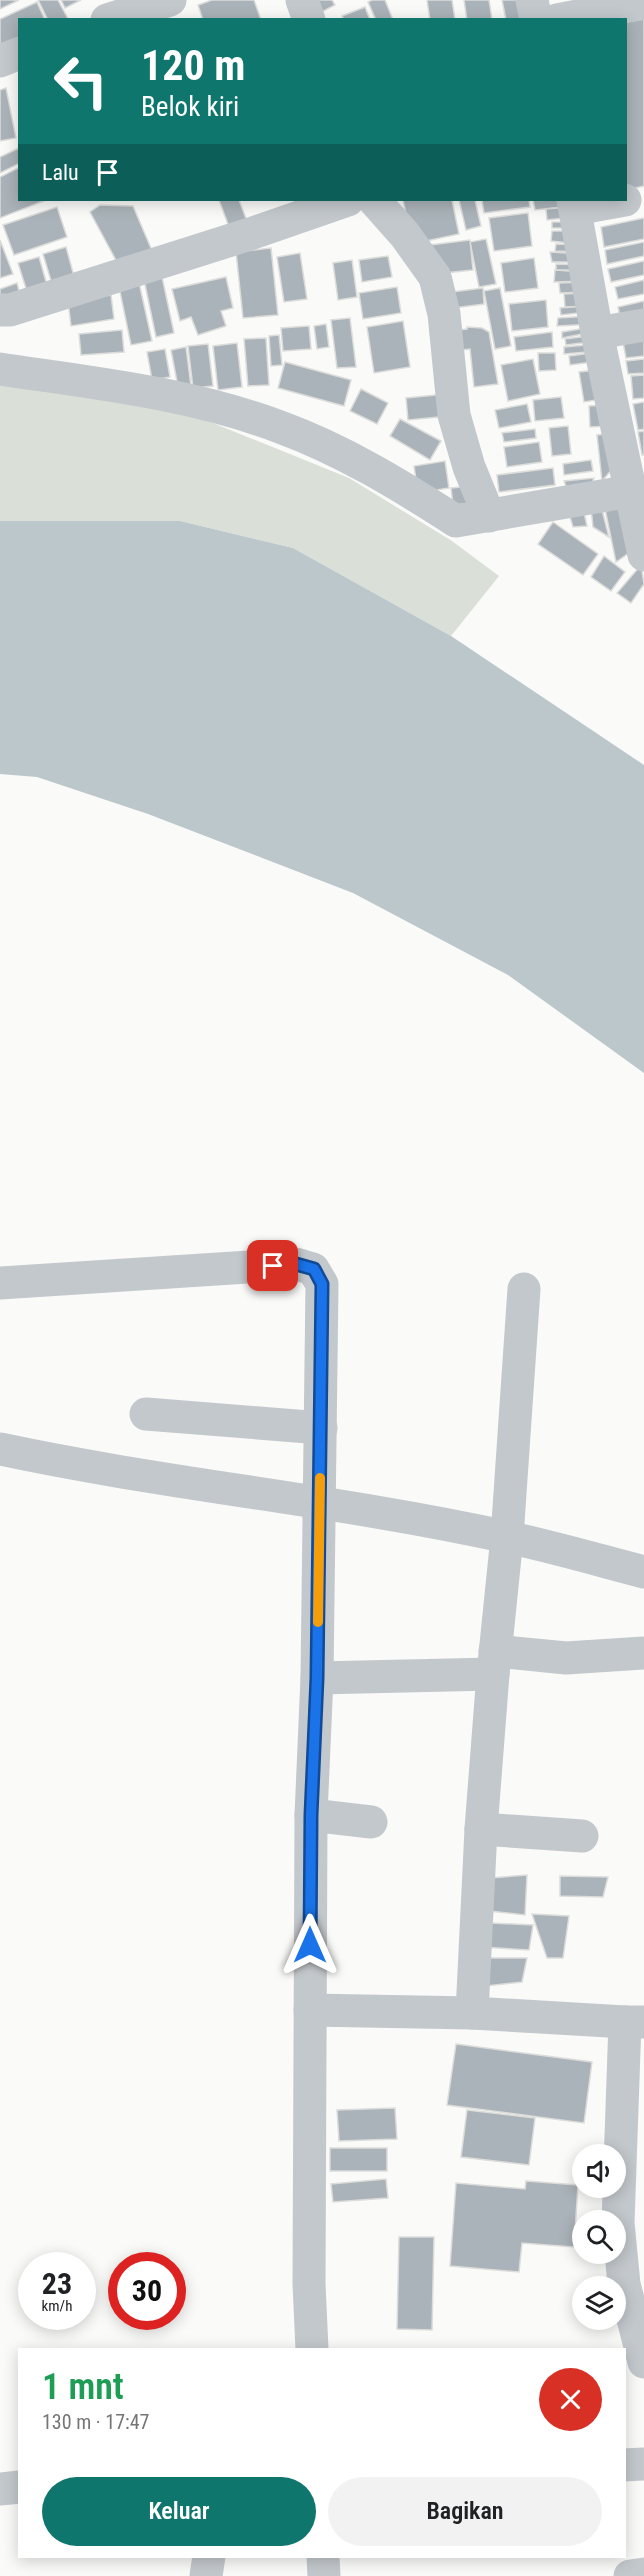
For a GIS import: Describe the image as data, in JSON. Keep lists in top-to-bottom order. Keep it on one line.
{"page":{"turn":["120 m","Belok kiri"],"then":"Lalu","speed":"23 km/h","limit":"30","heading":["1 mnt","130 m · 17:47"],"buttons":["Keluar","Bagikan"]}}
